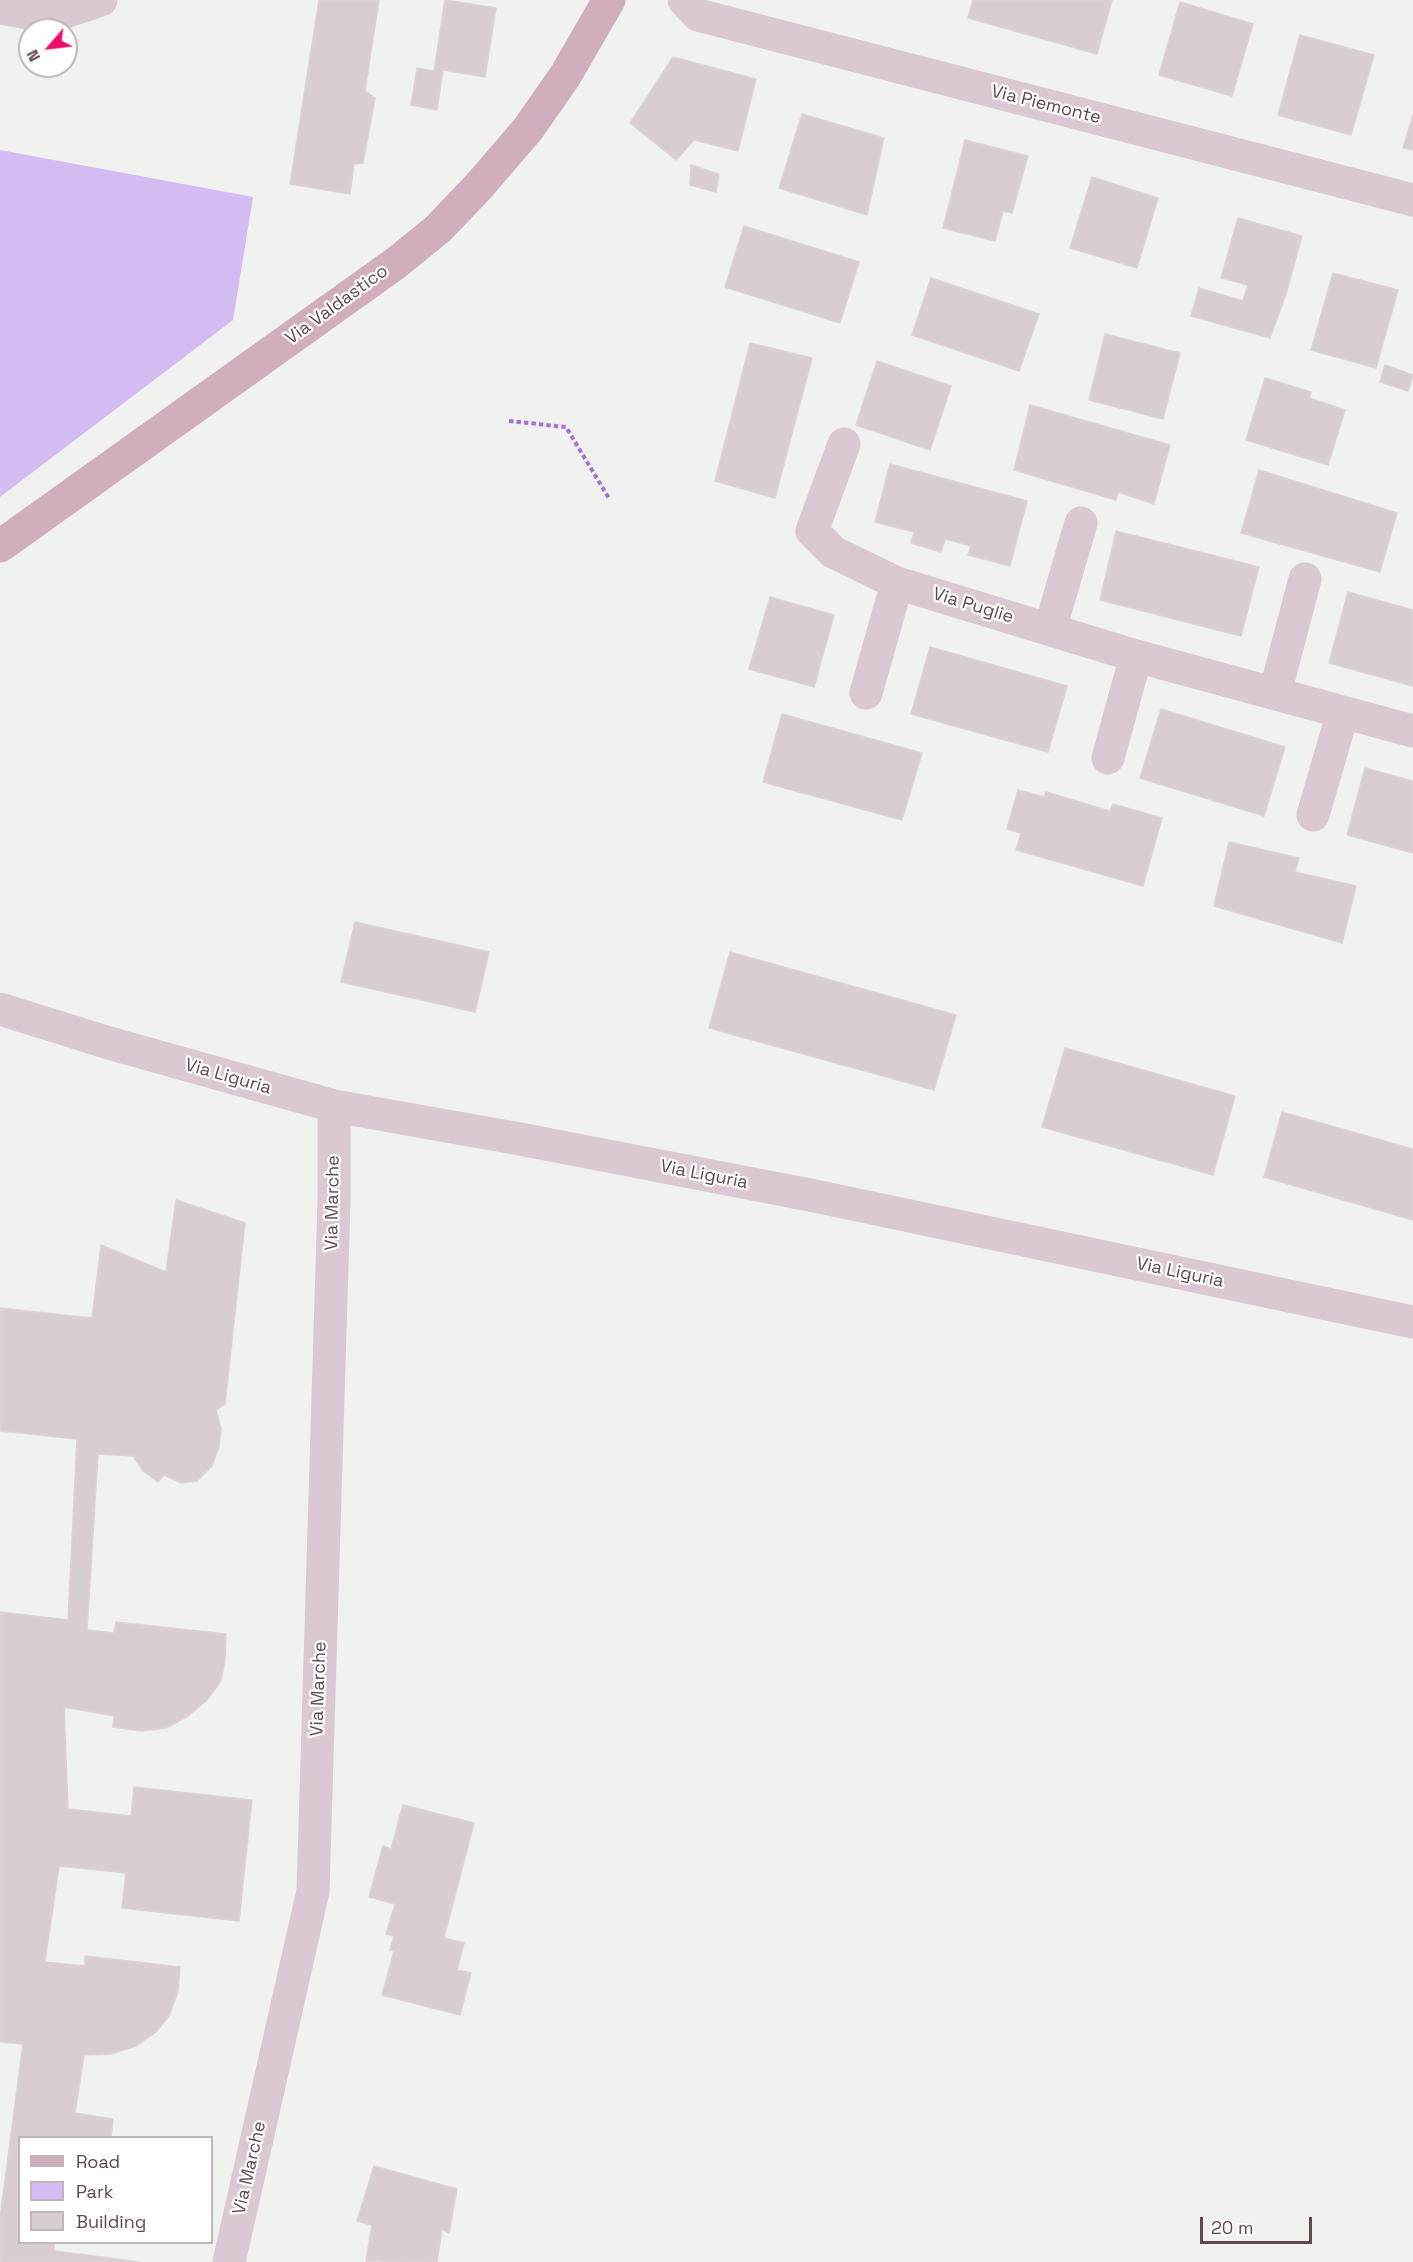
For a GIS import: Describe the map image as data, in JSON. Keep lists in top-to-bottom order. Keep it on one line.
{"streets":{"main road":["Via Valdastico"],"street":["Via Piemonte","Via Puglie","Via Liguria","Via Marche"]},"crossings":[["Via Liguria","Via Marche"]],"legend":["Road","Park","Building"],"scale_bar":"20 m","north":"bottom left"}
